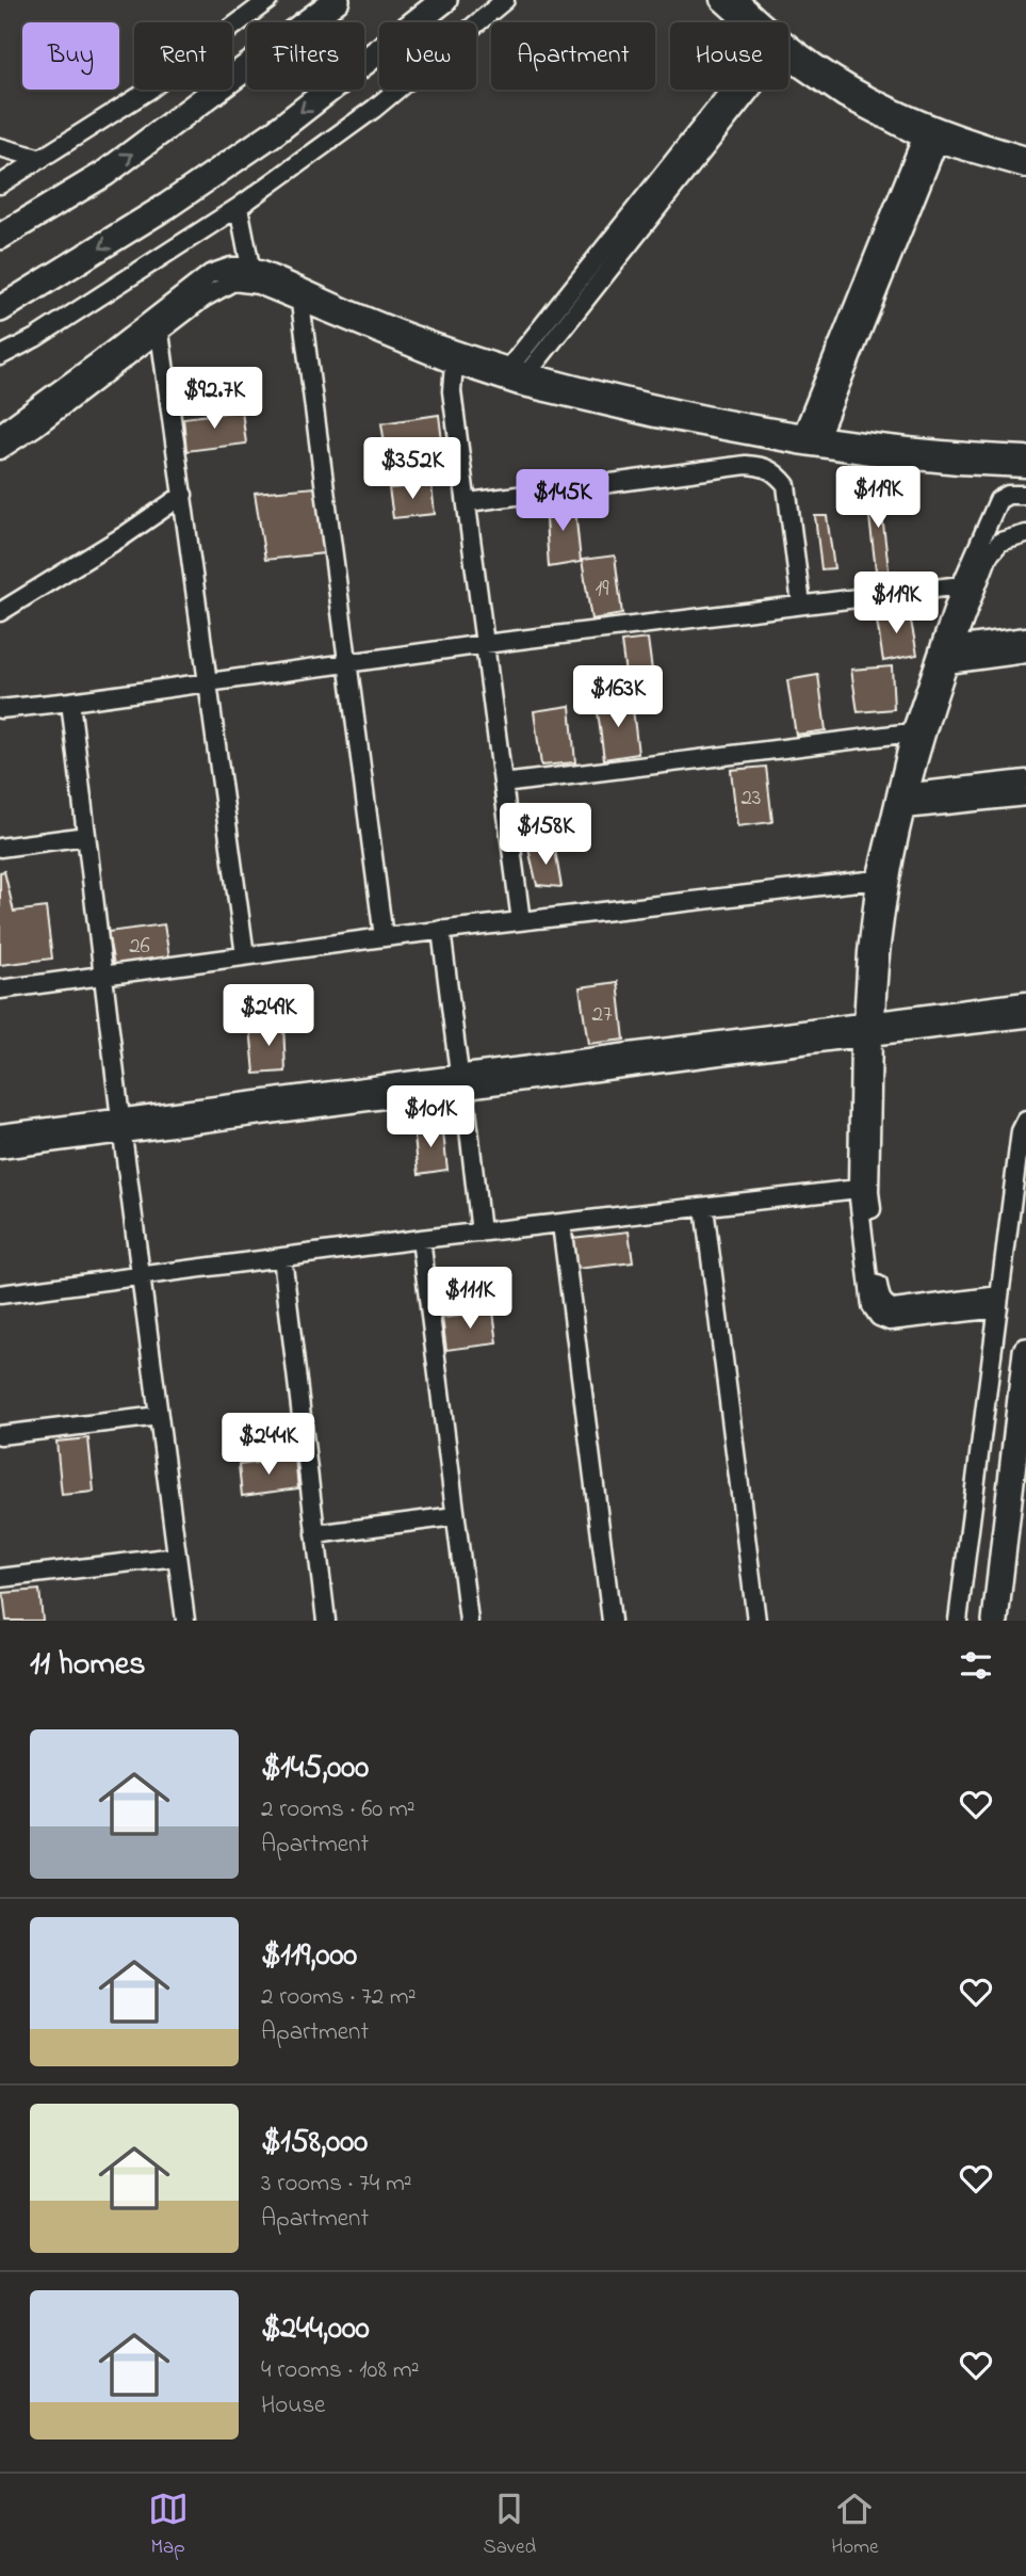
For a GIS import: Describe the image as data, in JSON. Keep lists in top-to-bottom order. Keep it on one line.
{"house_numbers":["19","23","26","27"],"page":{"chip":["Buy","Rent","Filters","New","Apartment","House"],"price":["$92.7K","$352K","$119K","$145K","$119K","$163K","$158K","$249K","$101K","$111K","$244K"],"heading":"11 homes","list":[{"name":"$145,000","note":"2 rooms · 60 m² · Apartment"},{"name":"$119,000","note":"2 rooms · 72 m² · Apartment"},{"name":"$158,000","note":"3 rooms · 74 m² · Apartment"},{"name":"$244,000","note":"4 rooms · 108 m² · House"}],"tabs":["Map","Saved","Home"]}}
